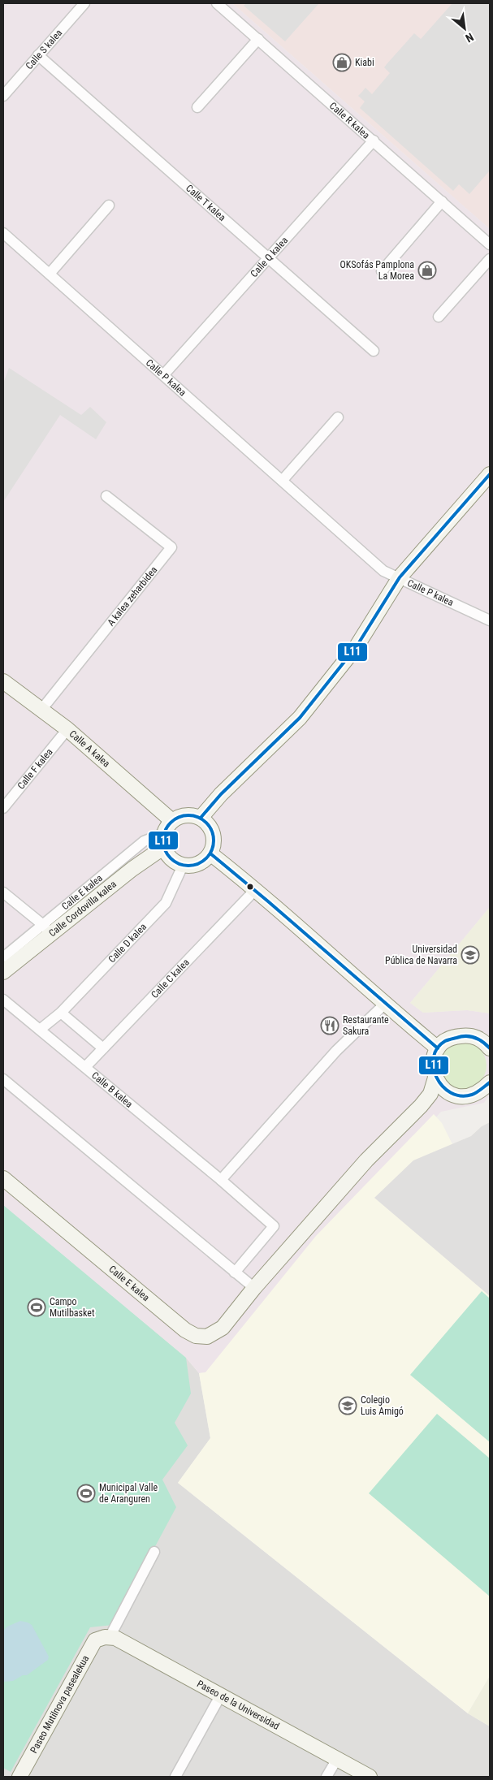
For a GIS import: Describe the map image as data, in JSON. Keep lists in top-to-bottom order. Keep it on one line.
{"streets":{"street":["Calle S kalea","Calle R kalea","Calle T kalea","Calle Q kalea","Calle P kalea","A kalea zeharbidea","Calle A kalea","Calle F kalea","Calle E kalea","Calle Cordovilla kalea","Calle D kalea","Calle C kalea","Calle B kalea","Paseo Mutilnova pasealekua","Paseo de la Universidad"]},"crossings":[["Calle S kalea","Calle T kalea"],["Calle R kalea","Calle Q kalea"],["Calle T kalea","Calle Q kalea"],["Calle Q kalea","Calle P kalea"],["A kalea zeharbidea","Calle A kalea"],["Calle A kalea","Calle F kalea"],["Calle A kalea","Calle Cordovilla kalea"],["Calle A kalea","Calle D kalea"],["Calle Cordovilla kalea","Calle D kalea"],["Calle D kalea","Calle B kalea"],["Calle C kalea","Calle B kalea"],["Paseo Mutilnova pasealekua","Paseo de la Universidad"]],"places":{"shop":["Kiabi","OKSofás Pamplona La Morea"],"school or university":["Universidad Pública de Navarra","Colegio Luis Amigó"],"restaurant":["Restaurante Sakura"],"sports":["Campo Mutilbasket","Municipal Valle de Aranguren"]},"lines":["transit line L11"],"north":"bottom right"}
